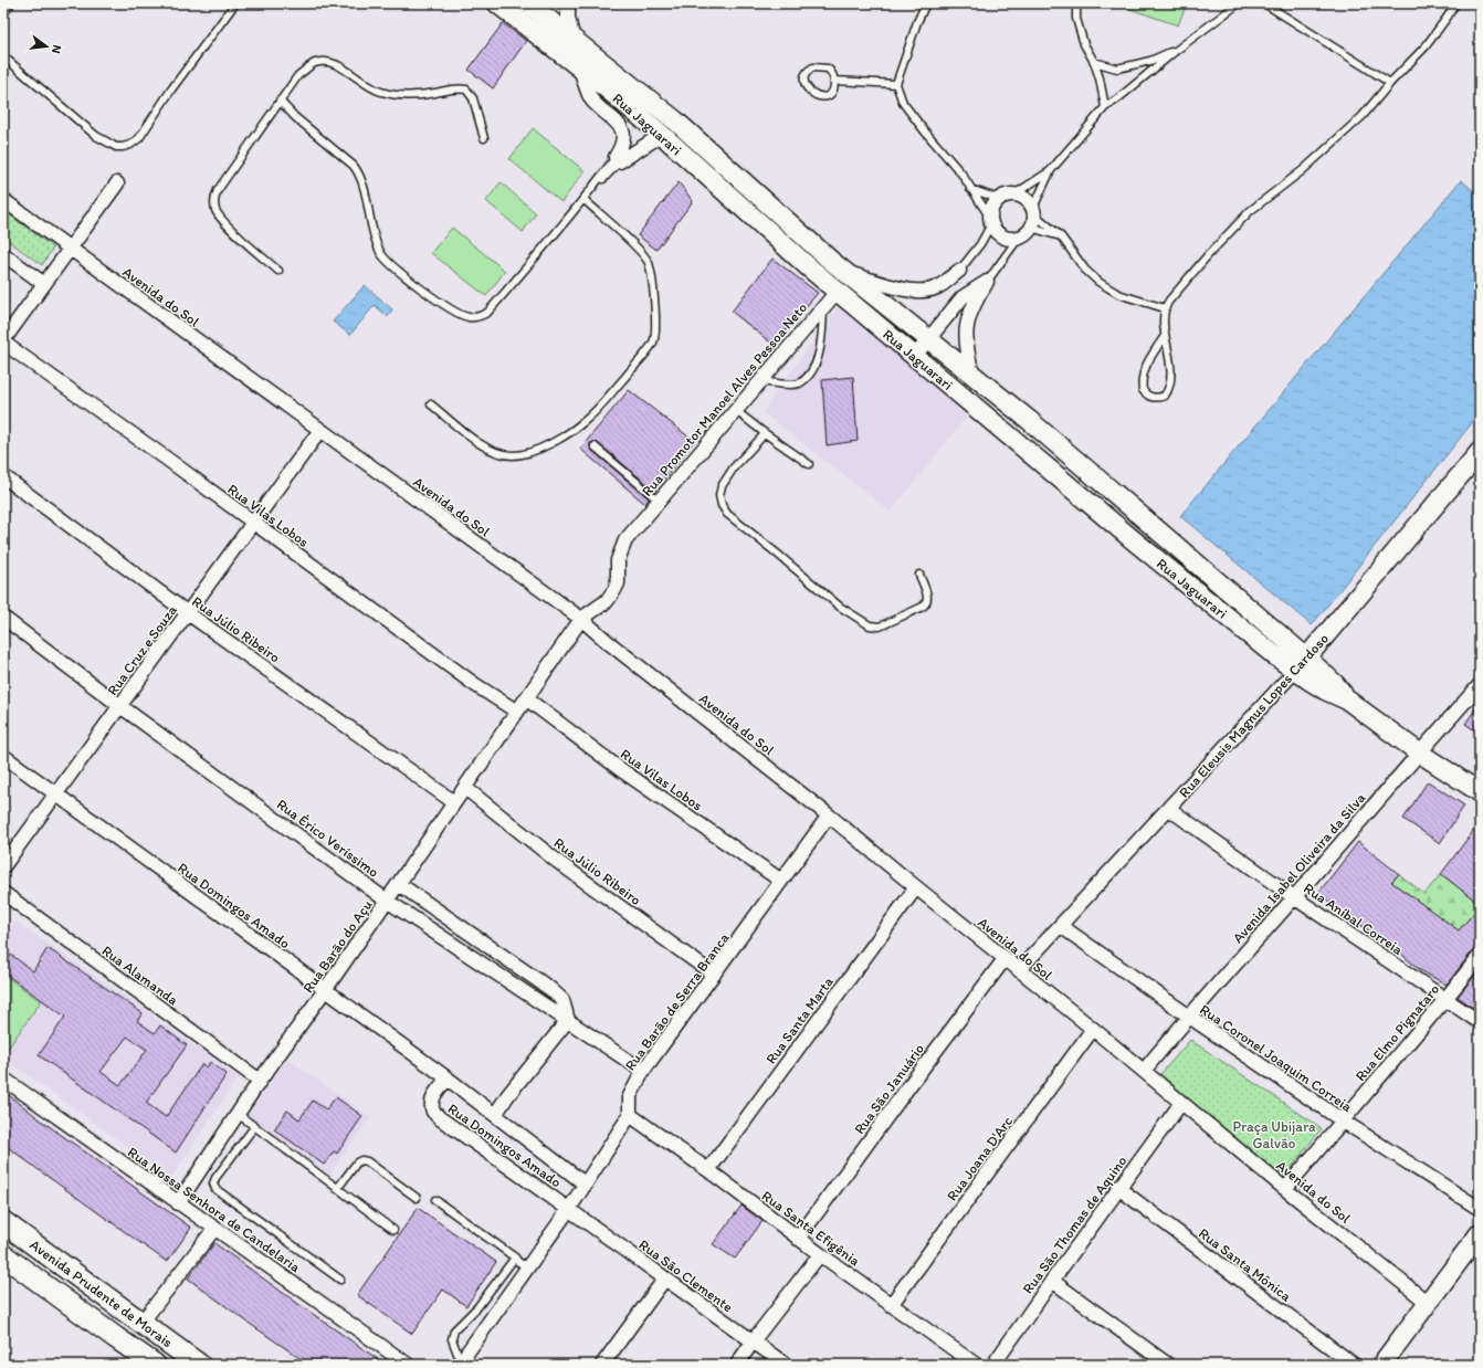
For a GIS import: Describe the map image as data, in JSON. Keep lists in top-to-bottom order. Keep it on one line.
{"streets":{"main road":["Rua Jaguarari","Rua Eleusis Magnus Lopes Cardoso","Avenida Prudente de Morais"],"street":["Avenida do Sol","Rua Promotor Manoel Alves Pessoa Neto","Rua Vilas Lobos","Rua Júlio Ribeiro","Rua Cruz e Souza","Rua Érico Veríssimo","Avenida Isabel Oliveira da Silva","Rua Domingos Amado","Rua Aníbal Correia","Rua Barão do Açu","Rua Alamanda","Rua Barão de Serra Branca","Rua Santa Marta","Rua Elmo Pignataro","Rua Coronel Joaquim Correia","Rua São Januário","Rua Joana D'Arc","Rua Nossa Senhora de Candelaria","Rua São Thomas de Aquino","Rua Santa Efigênia","Rua Santa Mônica","Rua São Clemente"]},"crossings":[["Rua Jaguarari","Rua Promotor Manoel Alves Pessoa Neto"],["Rua Jaguarari","Rua Eleusis Magnus Lopes Cardoso"],["Rua Jaguarari","Avenida Isabel Oliveira da Silva"],["Avenida do Sol","Rua Promotor Manoel Alves Pessoa Neto"],["Avenida do Sol","Rua Cruz e Souza"],["Avenida do Sol","Rua Eleusis Magnus Lopes Cardoso"],["Avenida do Sol","Avenida Isabel Oliveira da Silva"],["Avenida do Sol","Rua Barão do Açu"],["Avenida do Sol","Rua Barão de Serra Branca"],["Avenida do Sol","Rua Santa Marta"],["Avenida do Sol","Rua Elmo Pignataro"],["Avenida do Sol","Rua São Januário"],["Avenida do Sol","Rua Joana D'Arc"],["Avenida do Sol","Rua São Thomas de Aquino"],["Rua Promotor Manoel Alves Pessoa Neto","Rua Barão do Açu"],["Rua Vilas Lobos","Rua Cruz e Souza"],["Rua Vilas Lobos","Rua Barão do Açu"],["Rua Vilas Lobos","Rua Barão de Serra Branca"],["Rua Júlio Ribeiro","Rua Cruz e Souza"],["Rua Júlio Ribeiro","Rua Barão do Açu"],["Rua Júlio Ribeiro","Rua Barão de Serra Branca"],["Rua Cruz e Souza","Rua Érico Veríssimo"],["Rua Cruz e Souza","Rua Domingos Amado"],["Rua Eleusis Magnus Lopes Cardoso","Rua Aníbal Correia"],["Rua Eleusis Magnus Lopes Cardoso","Rua Coronel Joaquim Correia"],["Rua Érico Veríssimo","Rua Barão do Açu"],["Rua Érico Veríssimo","Rua Barão de Serra Branca"],["Avenida Isabel Oliveira da Silva","Rua Aníbal Correia"],["Avenida Isabel Oliveira da Silva","Rua Coronel Joaquim Correia"],["Rua Domingos Amado","Rua Barão do Açu"],["Rua Domingos Amado","Rua Barão de Serra Branca"],["Rua Domingos Amado","Rua São Clemente"],["Rua Aníbal Correia","Rua Elmo Pignataro"],["Rua Barão do Açu","Rua Alamanda"],["Rua Barão do Açu","Rua Nossa Senhora de Candelaria"],["Rua Barão de Serra Branca","Rua Santa Efigênia"],["Rua Barão de Serra Branca","Rua São Clemente"],["Rua Santa Marta","Rua Santa Efigênia"],["Rua Elmo Pignataro","Rua Coronel Joaquim Correia"],["Rua São Januário","Rua Santa Efigênia"],["Rua Joana D'Arc","Rua Santa Efigênia"],["Rua São Thomas de Aquino","Rua Santa Mônica"]],"parks":["Praça Ubijara Galvão"],"north":"right"}
